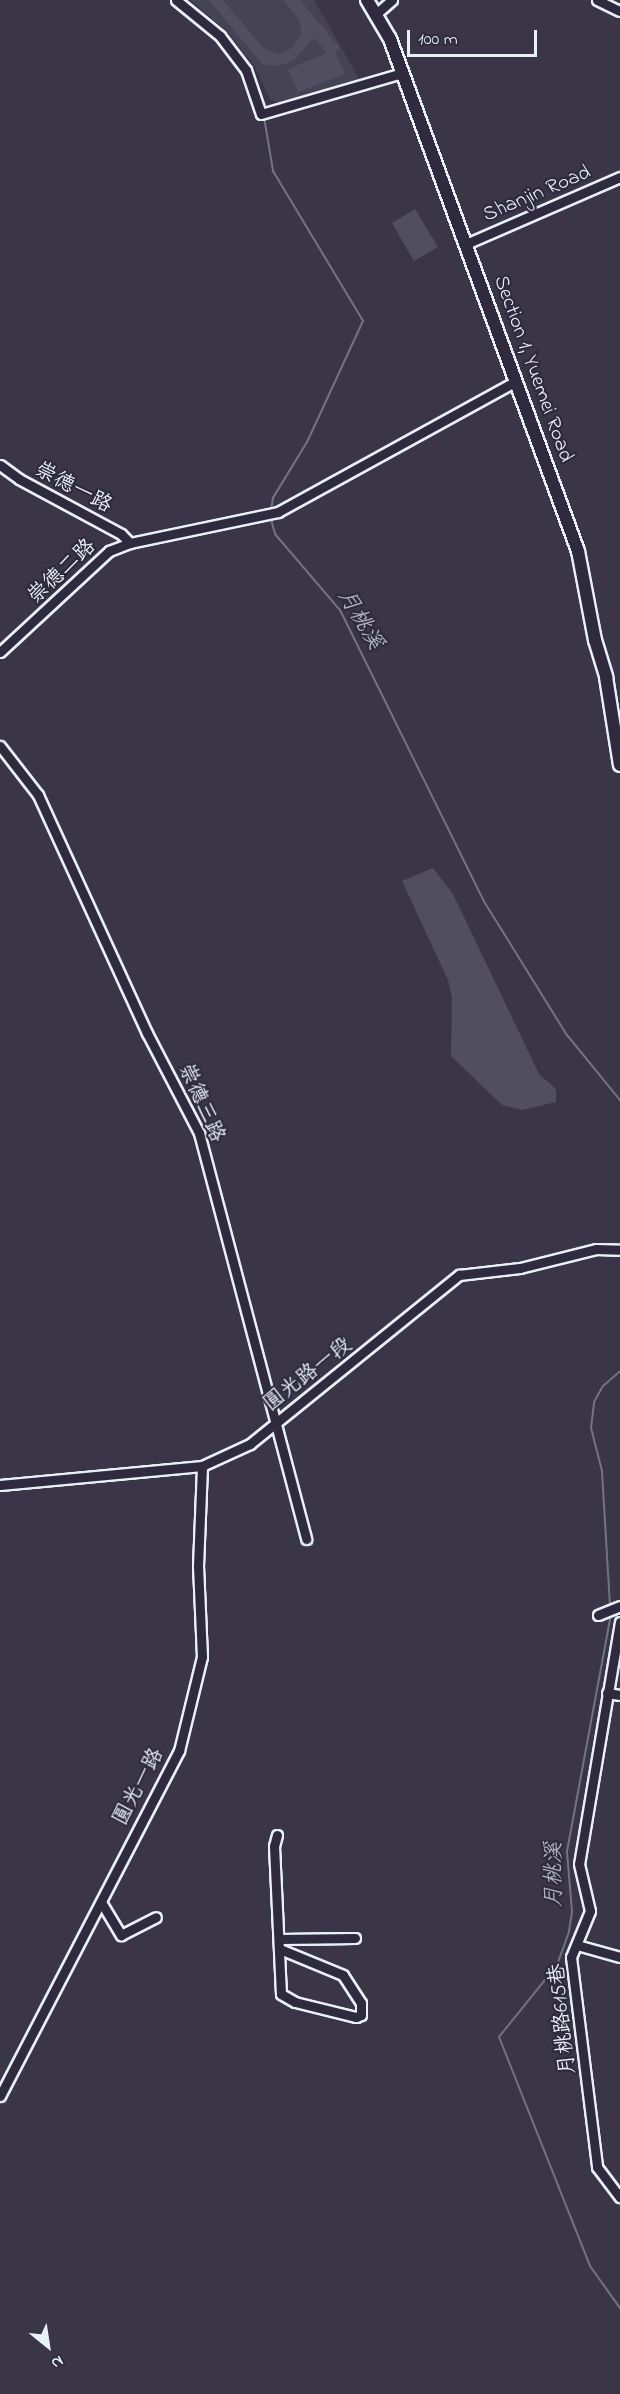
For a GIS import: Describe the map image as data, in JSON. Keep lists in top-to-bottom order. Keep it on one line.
{"streets":{"street":["Shanjin Road","Section 1, Yuemei Road","崇德一路","崇德二路","崇德三路","圓光路一段","圓光一路","月桃路615巷"]},"crossings":[["Shanjin Road","Section 1, Yuemei Road"],["Section 1, Yuemei Road","崇德二路"],["崇德一路","崇德二路"],["崇德三路","圓光路一段"],["圓光路一段","圓光一路"]],"water":["月桃溪"],"scale_bar":"100 m","north":"bottom right"}
